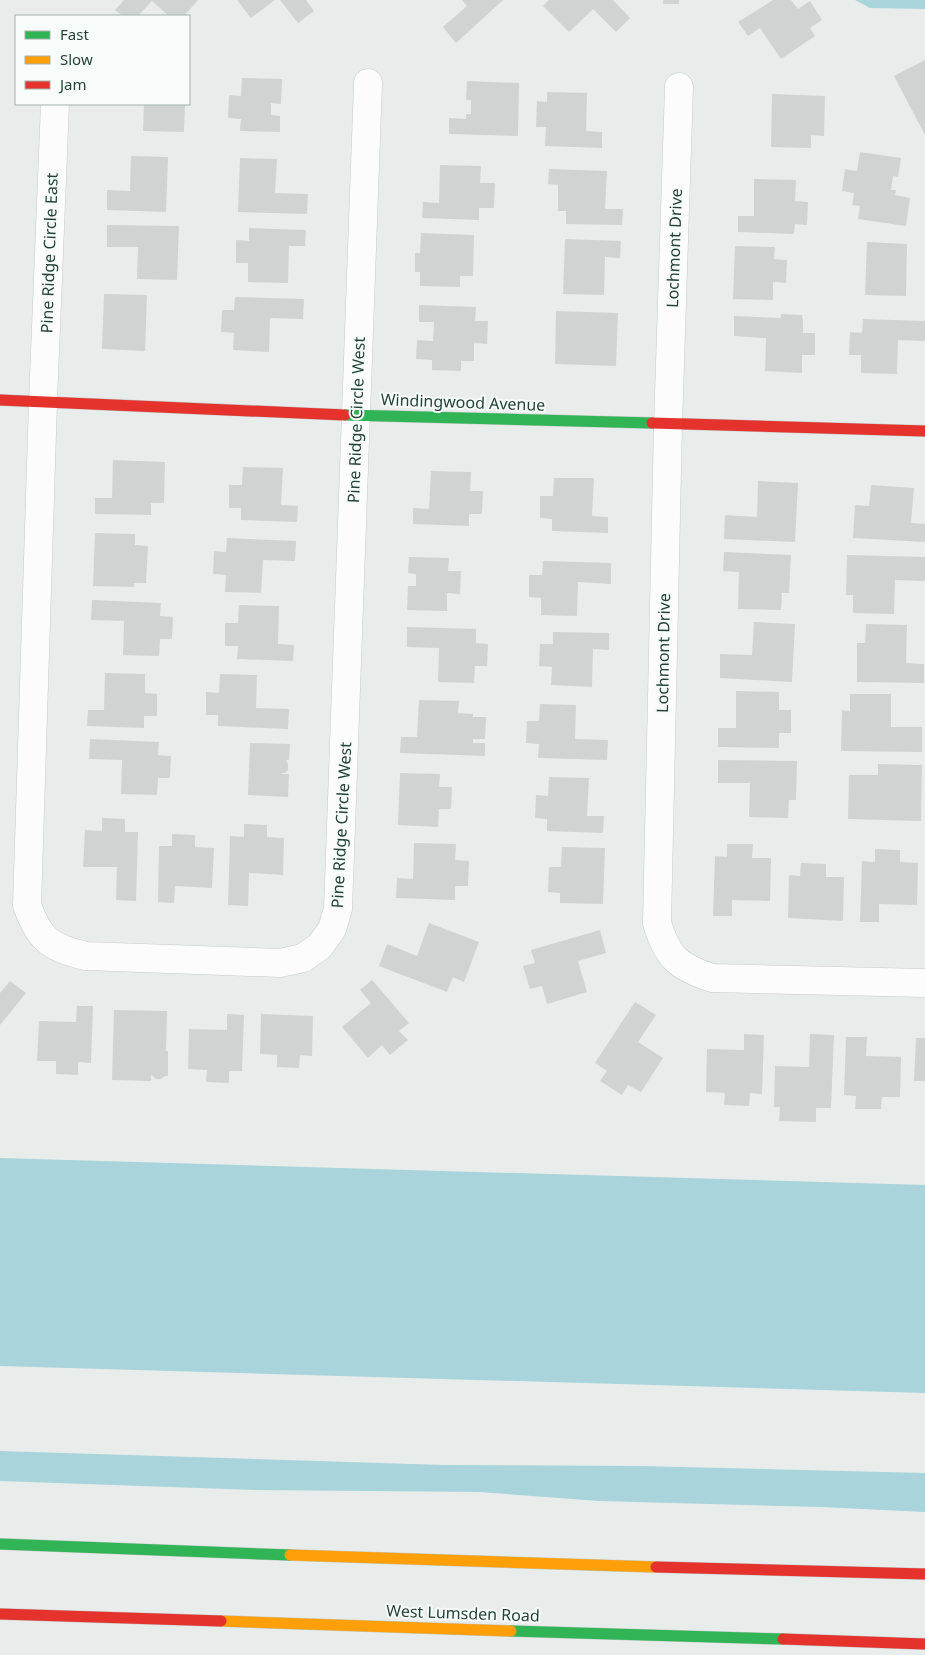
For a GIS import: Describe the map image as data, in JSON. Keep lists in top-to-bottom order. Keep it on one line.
{"streets":{"main road":["Windingwood Avenue","West Lumsden Road"],"street":["Lochmont Drive","Pine Ridge Circle East","Pine Ridge Circle West"]},"crossings":[["Lochmont Drive","Windingwood Avenue"],["Pine Ridge Circle East","Windingwood Avenue"],["Pine Ridge Circle East","Pine Ridge Circle West"],["Windingwood Avenue","Pine Ridge Circle West"]],"legend":["Fast","Slow","Jam"]}
